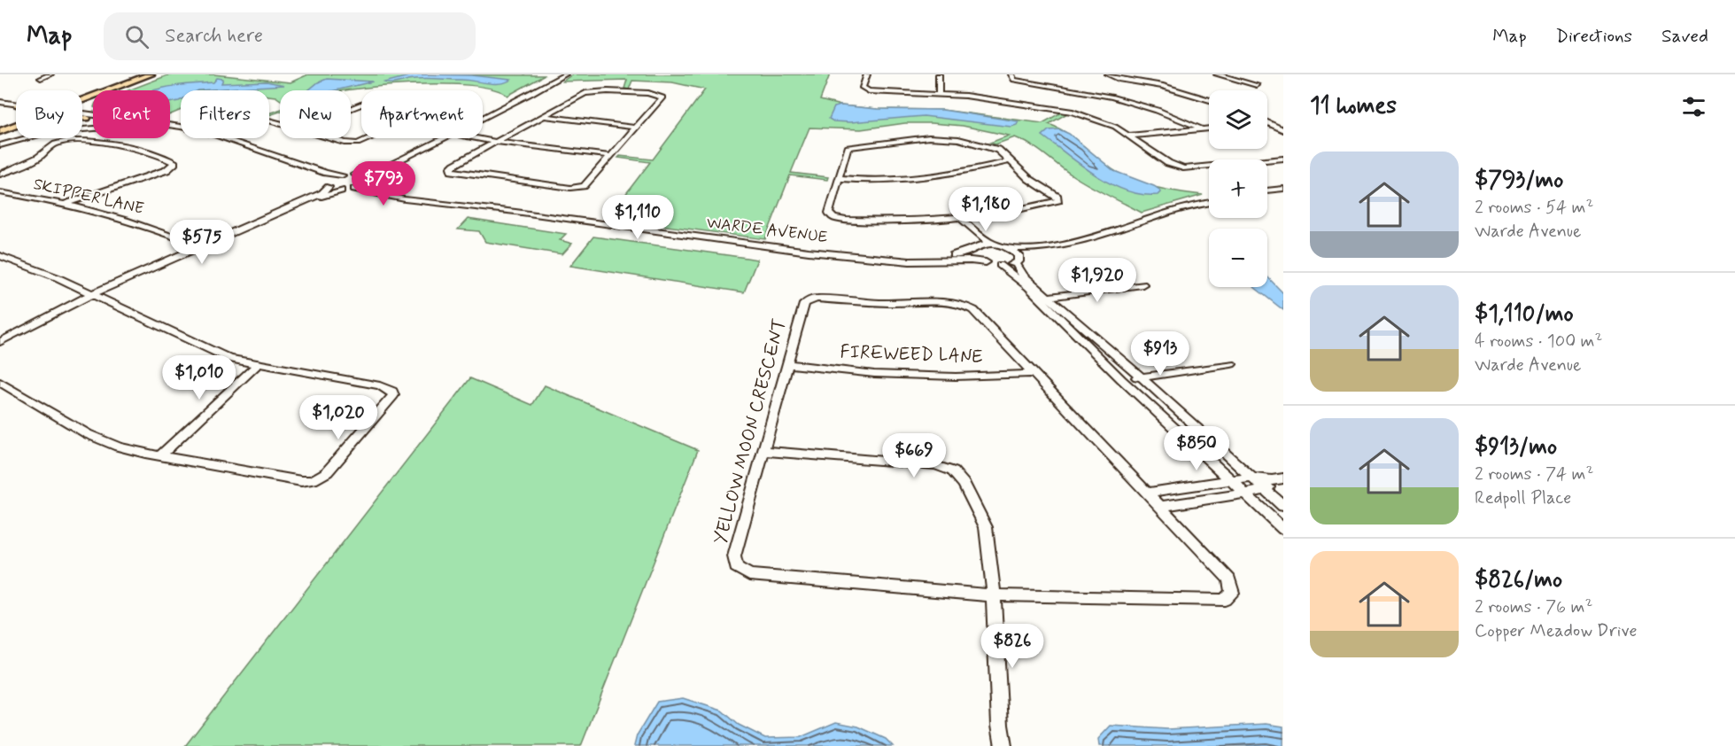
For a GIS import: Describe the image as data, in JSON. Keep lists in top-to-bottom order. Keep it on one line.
{"streets":{"street":["SKIPPER LANE","WARDE AVENUE","FIREWEED LANE","YELLOW MOON CRESCENT"]},"crossings":[["FIREWEED LANE","YELLOW MOON CRESCENT"]],"page":{"header":"Map","search":"Search here","nav":["Map","Directions","Saved"],"heading":"11 homes","map_buttons":["+","−"],"chip":["Buy","Rent","Filters","New","Apartment"],"list":[{"name":"$793/mo","note":"2 rooms · 54 m² · Warde Avenue"},{"name":"$1,110/mo","note":"4 rooms · 100 m² · Warde Avenue"},{"name":"$913/mo","note":"2 rooms · 74 m² · Redpoll Place"},{"name":"$826/mo","note":"2 rooms · 76 m² · Copper Meadow Drive"}],"price":["$793","$1,180","$1,110","$575","$1,920","$913","$1,010","$1,020","$850","$669","$826"]}}
